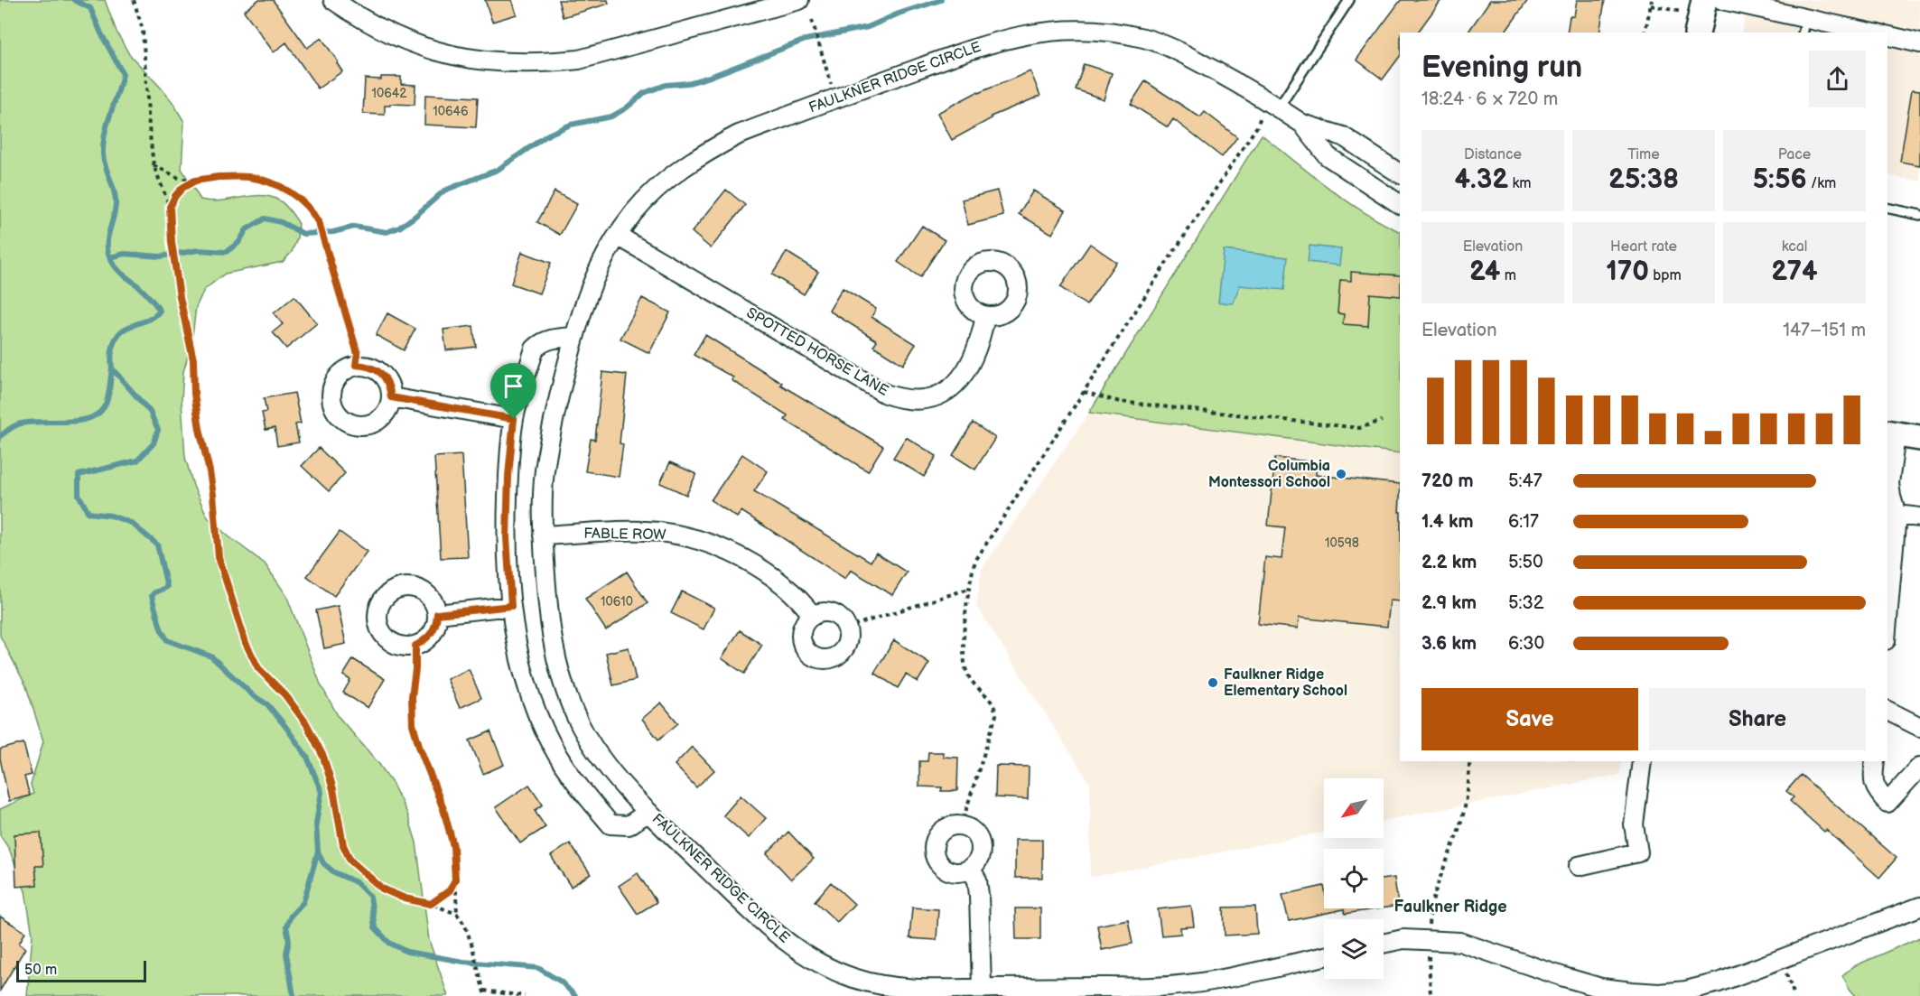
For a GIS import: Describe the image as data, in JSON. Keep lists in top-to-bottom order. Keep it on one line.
{"streets":{"street":["FAULKNER RIDGE CIRCLE","SPOTTED HORSE LANE","FABLE ROW"]},"crossings":[["FAULKNER RIDGE CIRCLE","SPOTTED HORSE LANE"],["FAULKNER RIDGE CIRCLE","FABLE ROW"]],"districts":["Faulkner Ridge"],"places":["Columbia Montessori School","Faulkner Ridge Elementary School"],"house_numbers":["10642","10646","10598","10610"],"scale_bar":"50 m","north":"bottom left","page":{"heading":["Evening run","18:24 · 6 × 720 m"],"stats":[["Distance","4.32 km"],["Time","25:38"],["Pace","5:56 /km"],["Elevation","24 m"],["Heart rate","170 bpm"],["kcal","274"]],"chart":["Elevation","147–151 m"],"list":[{"name":"720 m","note":"5:47"},{"name":"1.4 km","note":"6:17"},{"name":"2.2 km","note":"5:50"},{"name":"2.9 km","note":"5:32"},{"name":"3.6 km","note":"6:30"}],"buttons":["Save","Share"],"scale":"50 m"}}
